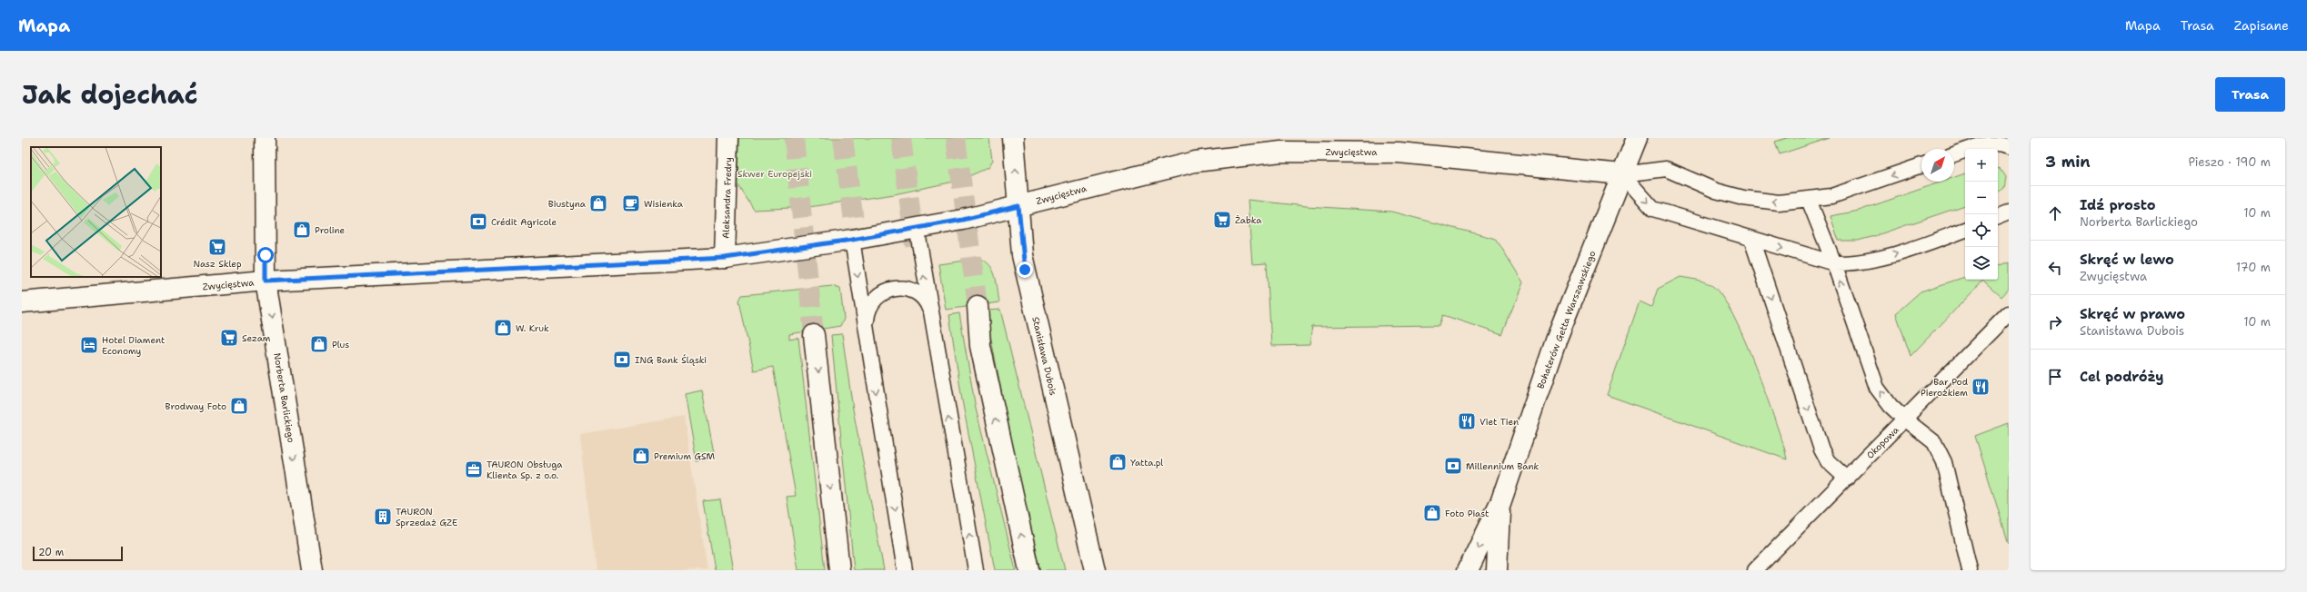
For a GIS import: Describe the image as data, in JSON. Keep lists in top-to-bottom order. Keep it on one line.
{"streets":{"street":["Zwycięstwa","Aleksandra Fredry","Bohaterów Getta Warszawskiego","Stanisława Dubois","Norberta Barlickiego"],"lane":["Okopowa"]},"crossings":[["Zwycięstwa","Aleksandra Fredry"],["Zwycięstwa","Bohaterów Getta Warszawskiego"],["Zwycięstwa","Stanisława Dubois"],["Zwycięstwa","Norberta Barlickiego"]],"one_way":["Norberta Barlickiego"],"parks":["Skwer Europejski"],"places":{"shop":["Biustyna","Proline","W. Kruk","Plus","Brodway Foto","Premium GSM","Yatta.pl","Foto Piast"],"cafe":["Wisienka"],"supermarket":["Żabka","Nasz Sklep","Sezam"],"bank":["Crédit Agricole","ING Bank Śląski","Millennium Bank"],"hotel":["Hotel Diament Economy"],"restaurant":["Bar Pod Pierożkiem","Viet Tien"],"office":["TAURON Obsługa Klienta Sp. z o.o."],"building":["TAURON Sprzedaż GZE"]},"scale_bar":"20 m","north":"top right","page":{"header":"Mapa","nav":["Mapa","Trasa","Zapisane"],"title":"Jak dojechać","buttons":"Trasa","heading":["3 min","Pieszo · 190 m"],"map_buttons":["+","−"],"list":[["Idź prosto","Norberta Barlickiego","10 m"],["Skręć w lewo","Zwycięstwa","170 m"],["Skręć w prawo","Stanisława Dubois","10 m"],"Cel podróży"],"scale":"20 m"}}
